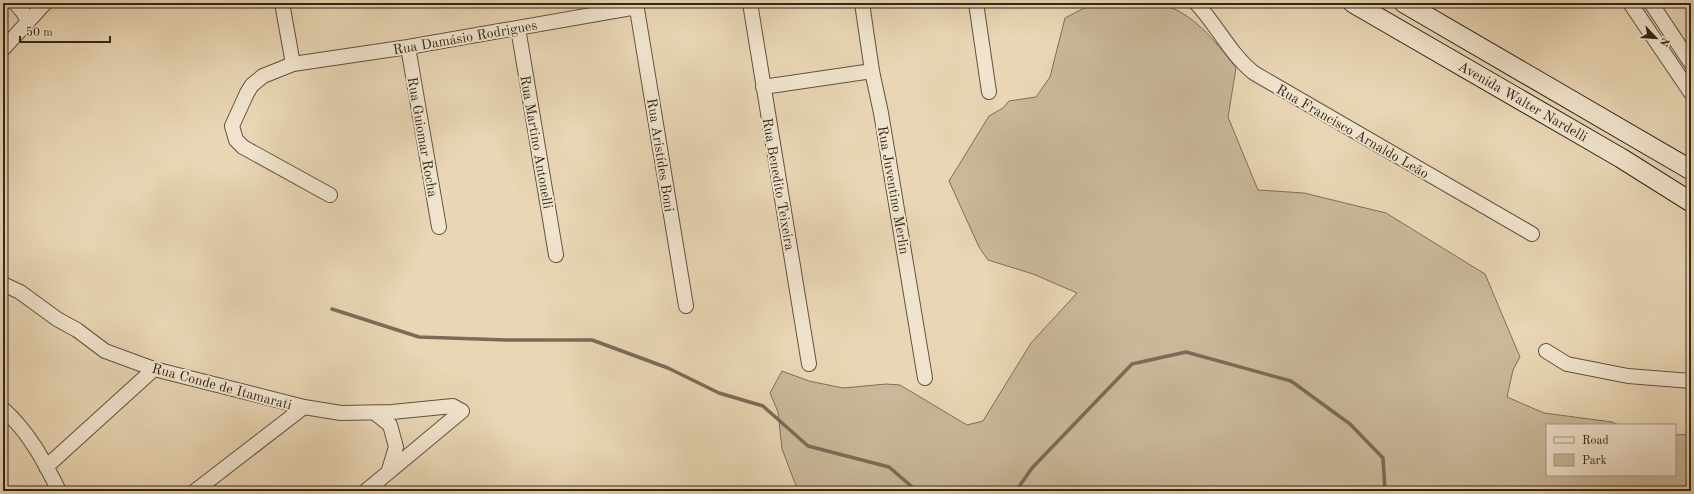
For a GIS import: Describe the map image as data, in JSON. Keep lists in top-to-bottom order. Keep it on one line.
{"streets":{"street":["Rua Damásio Rodrigues","Avenida Walter Nardelli","Rua Francisco Arnaldo Leão","Rua Guiomar Rocha","Rua Martino Antonelli","Rua Aristídes Boni","Rua Benedito Teixeira","Rua Juventino Merlin","Rua Conde de Itamarati"]},"crossings":[["Rua Damásio Rodrigues","Rua Guiomar Rocha"],["Rua Damásio Rodrigues","Rua Martino Antonelli"],["Rua Damásio Rodrigues","Rua Aristídes Boni"]],"legend":["Road","Park"],"scale_bar":"50 m","north":"bottom right"}
